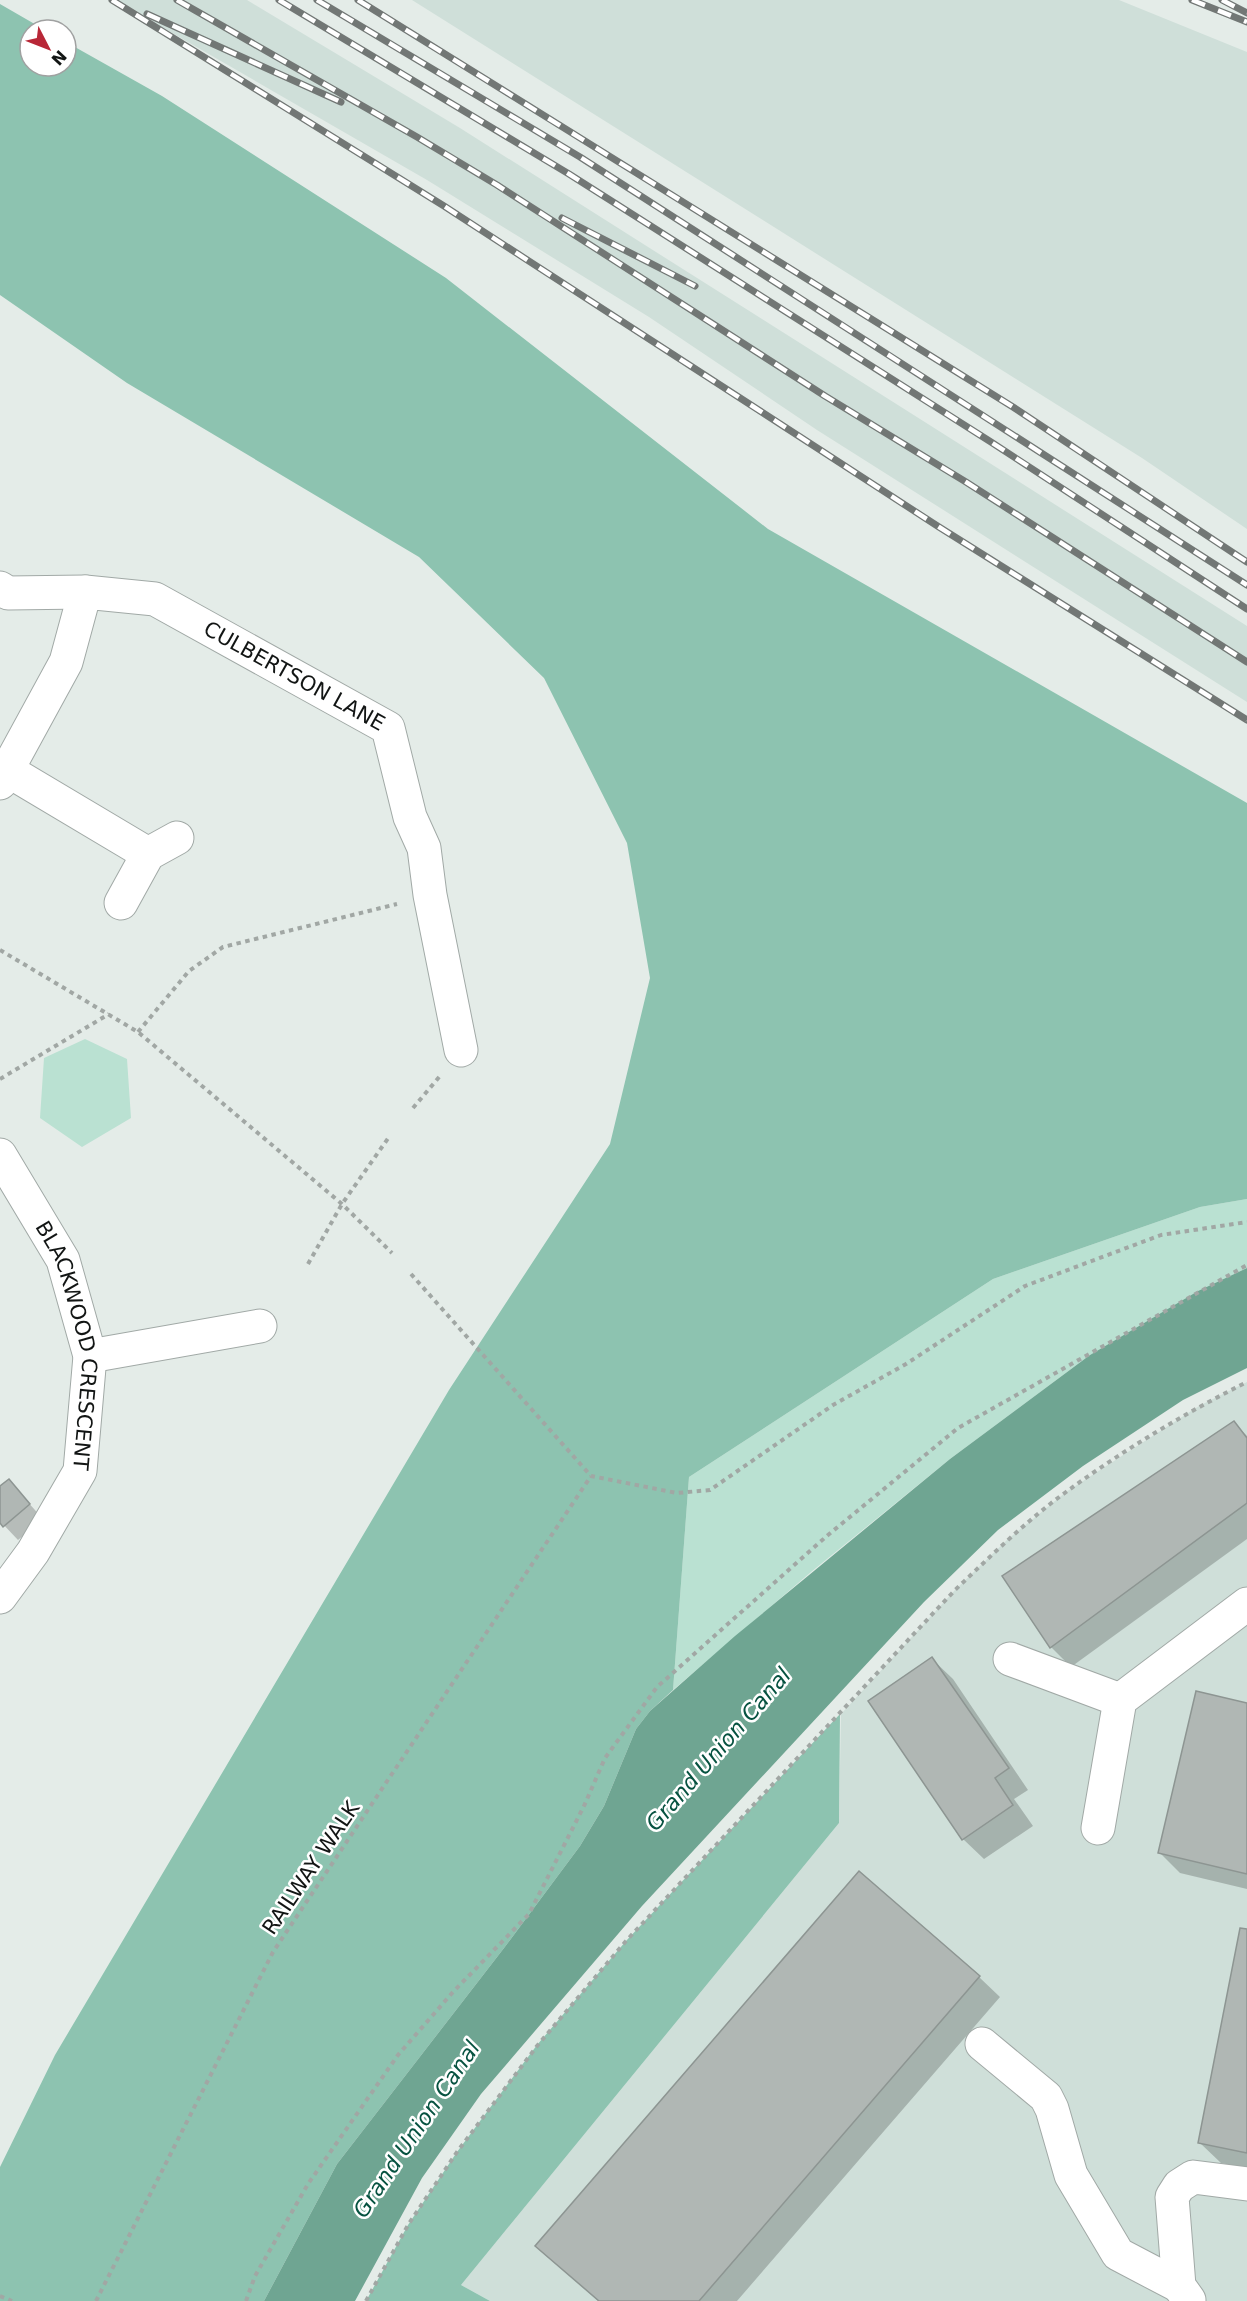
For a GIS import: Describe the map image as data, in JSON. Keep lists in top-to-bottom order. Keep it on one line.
{"streets":{"street":["CULBERTSON LANE","BLACKWOOD CRESCENT"],"path":["RAILWAY WALK"]},"water":["Grand Union Canal"],"north":"bottom right"}
